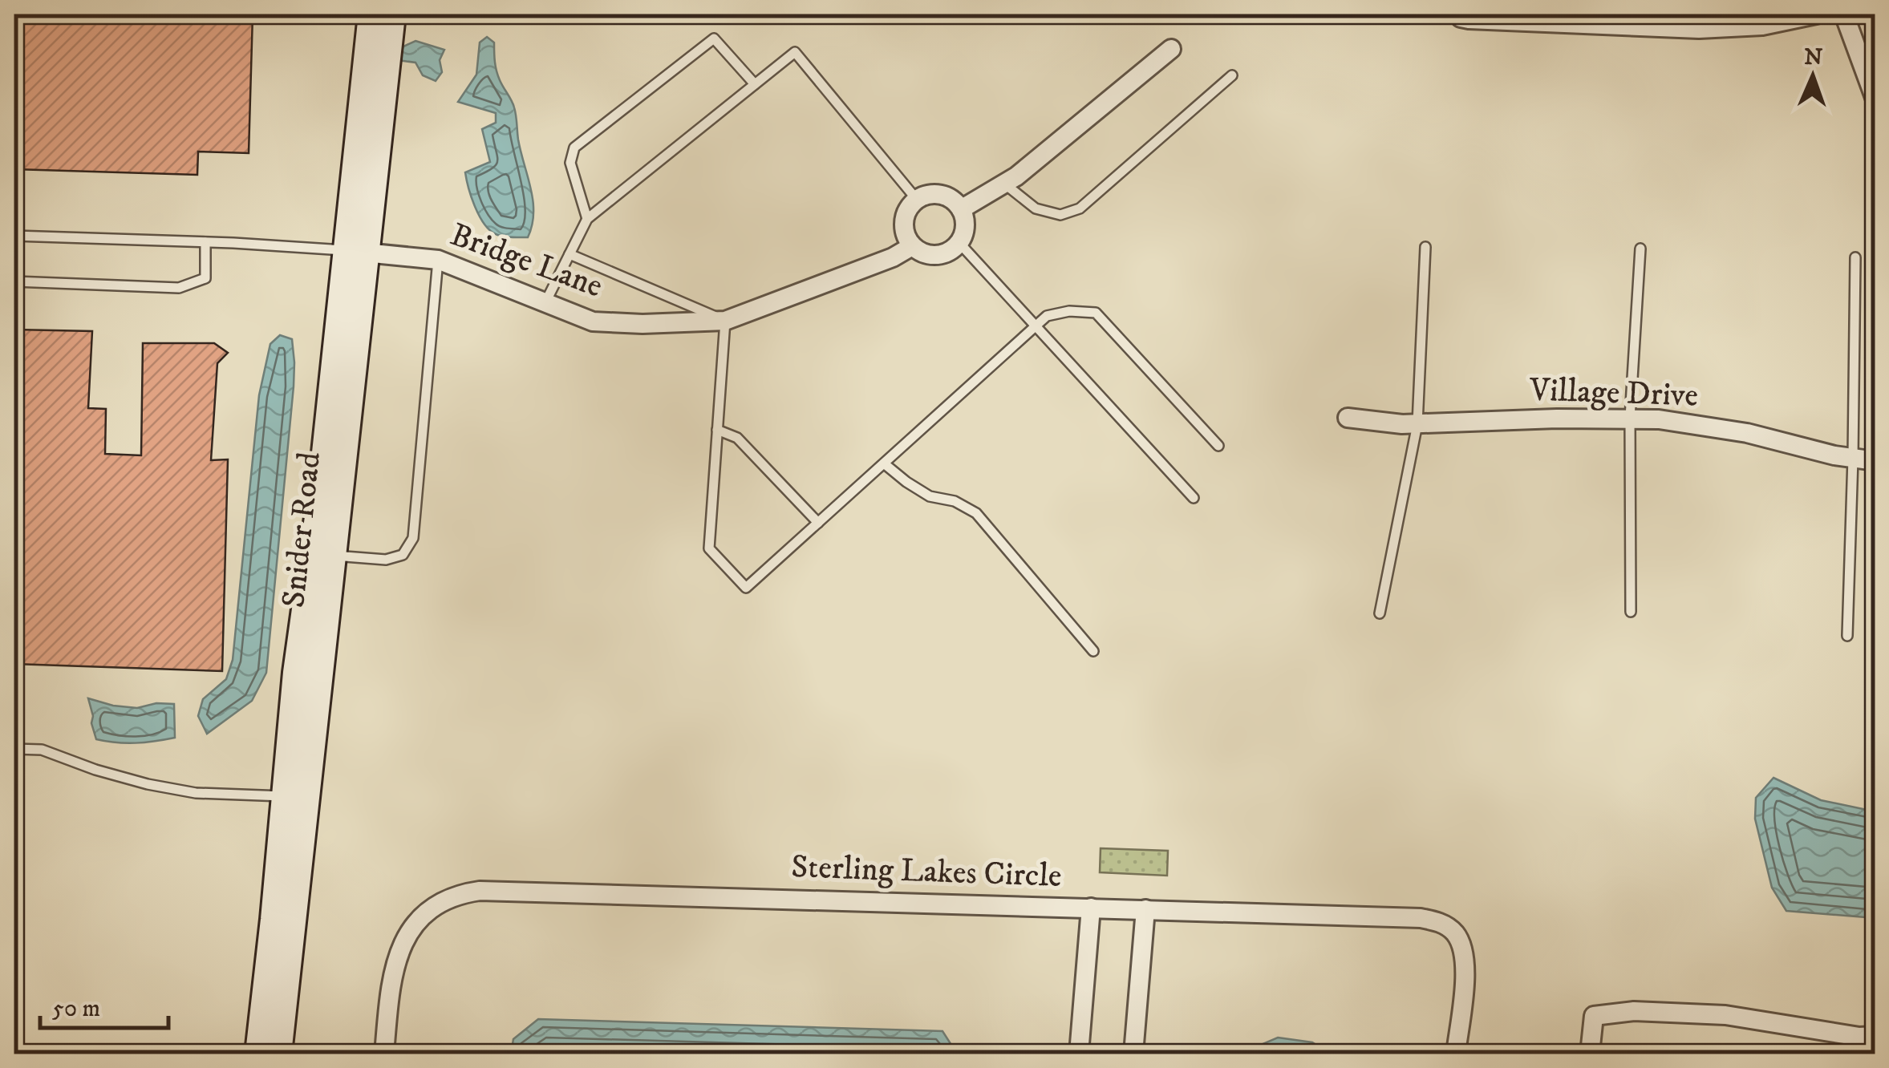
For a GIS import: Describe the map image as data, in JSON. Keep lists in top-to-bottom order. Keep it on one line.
{"streets":{"street":["Bridge Lane","Village Drive","Snider Road","Sterling Lakes Circle"]},"crossings":[["Bridge Lane","Snider Road"]],"scale_bar":"50 m","north":"top"}
